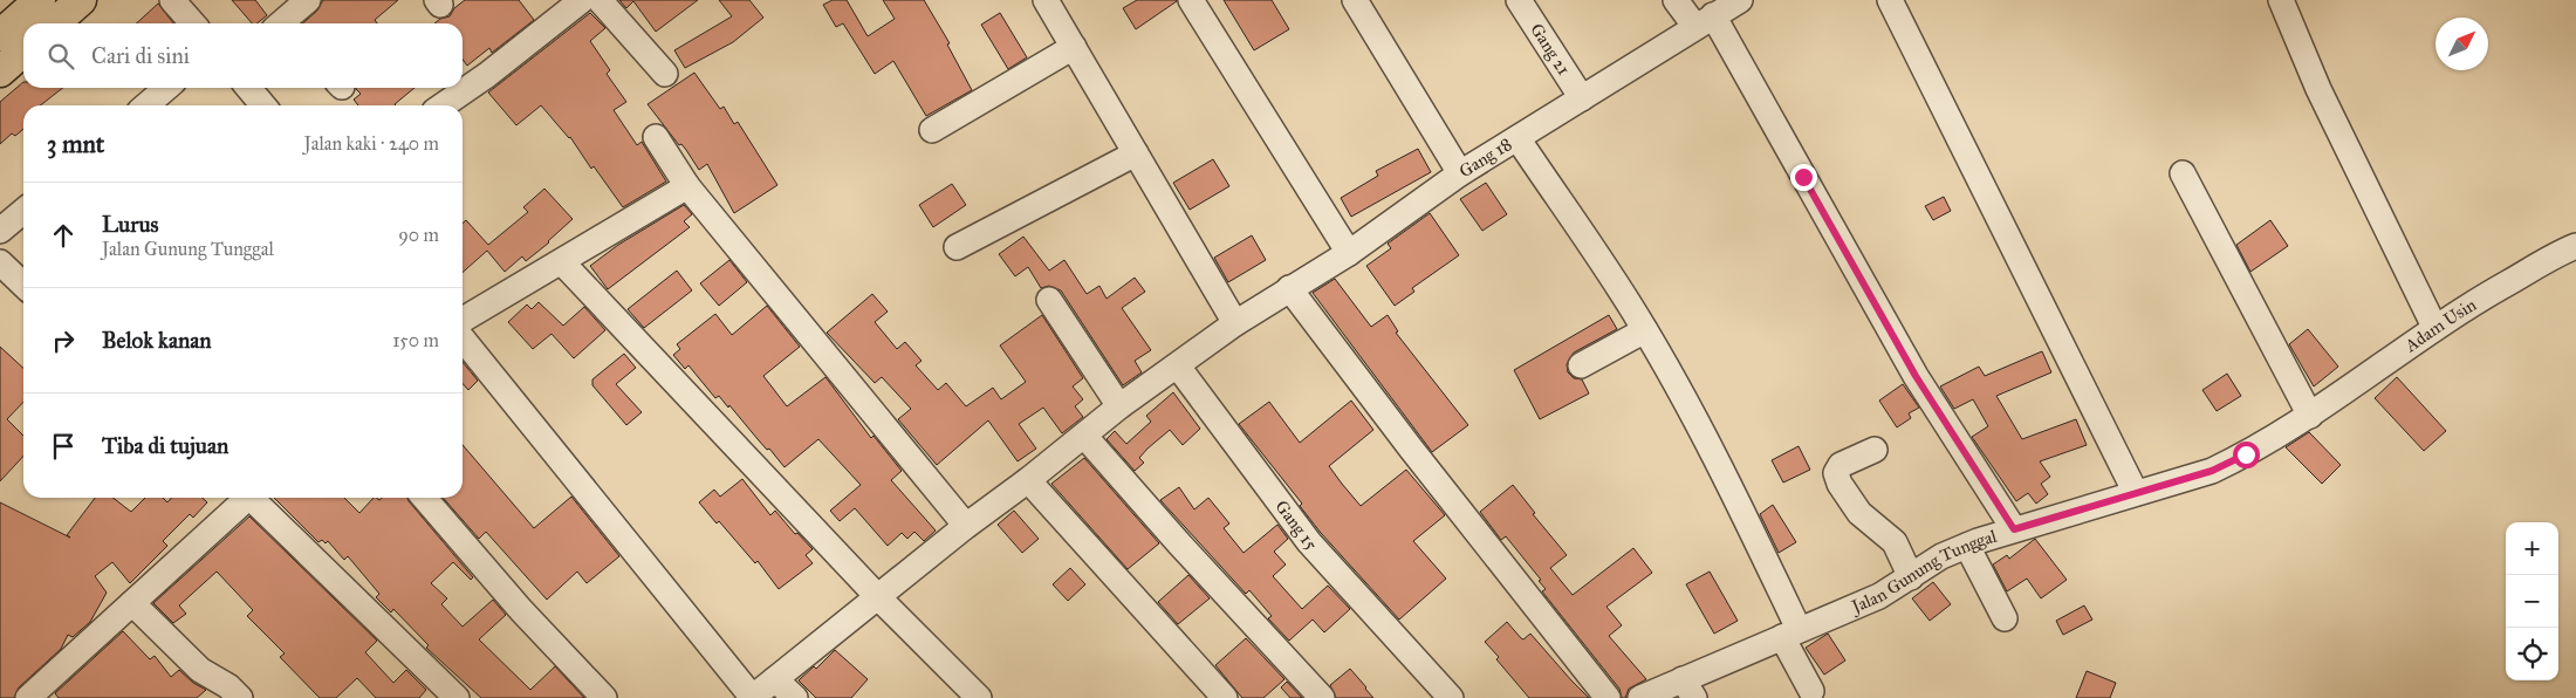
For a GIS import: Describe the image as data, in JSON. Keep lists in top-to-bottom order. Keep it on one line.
{"streets":{"street":["Gang 21","Gang 18","Adam Usin","Gang 15","Jalan Gunung Tunggal"]},"crossings":[["Gang 21","Gang 18"],["Gang 18","Gang 15"],["Adam Usin","Jalan Gunung Tunggal"]],"north":"top right","page":{"search":"Cari di sini","heading":["3 mnt","Jalan kaki · 240 m"],"list":[["Lurus","Jalan Gunung Tunggal","90 m"],["Belok kanan","150 m"],"Tiba di tujuan"],"map_buttons":["+","−"]}}
